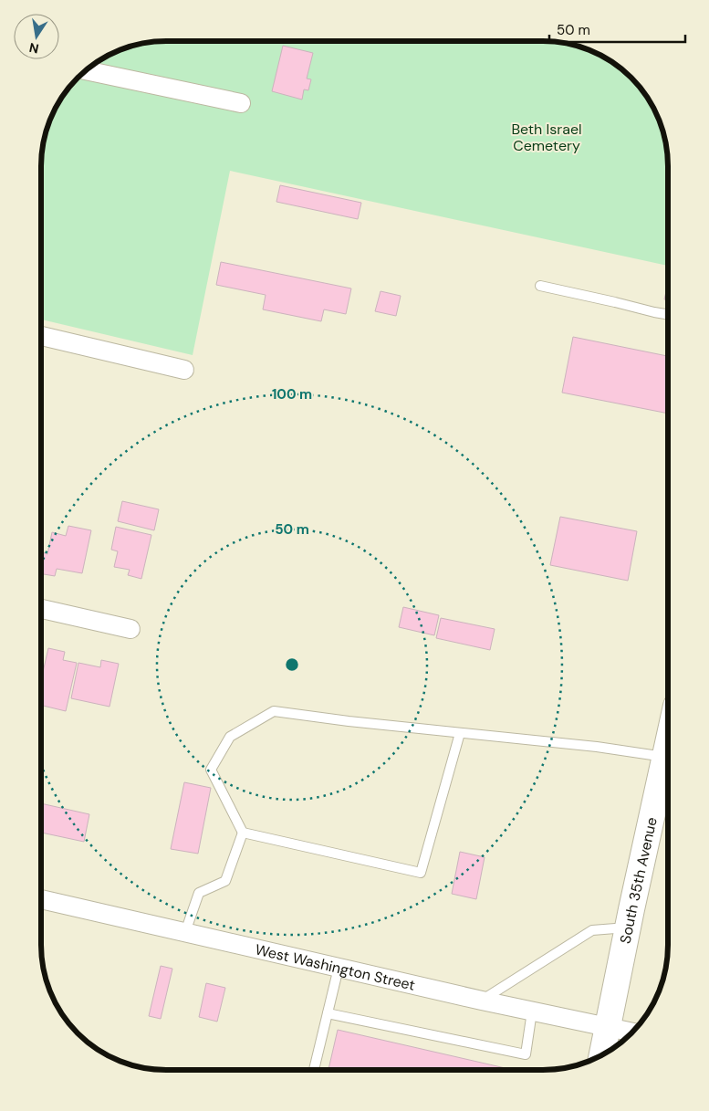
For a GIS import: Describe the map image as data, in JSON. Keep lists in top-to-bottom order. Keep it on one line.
{"streets":{"main road":["South 35th Avenue"],"street":["West Washington Street"]},"crossings":[["South 35th Avenue","West Washington Street"]],"parks":["Beth Israel Cemetery"],"scale_bar":"50 m","north":"bottom","rings":["100 m","50 m"]}
